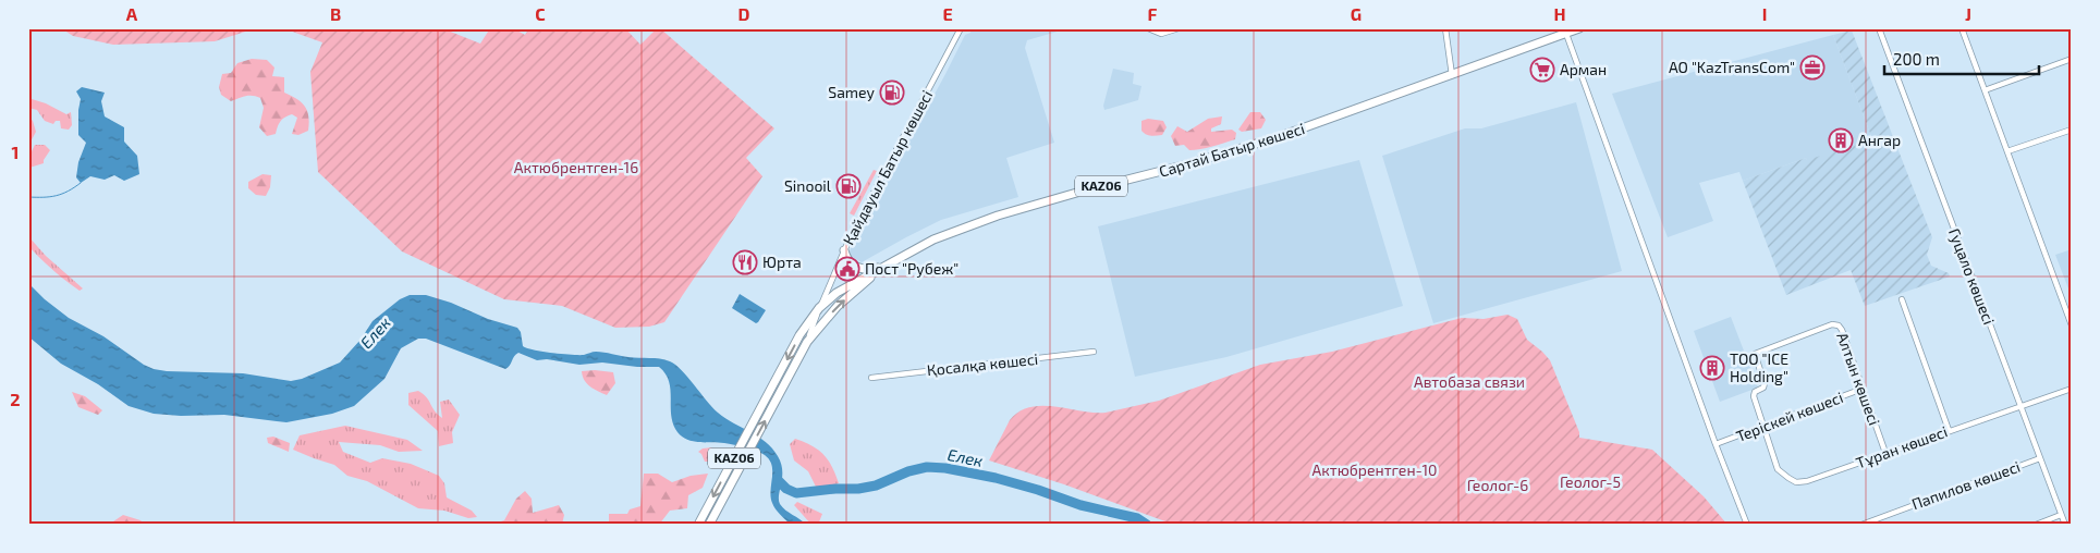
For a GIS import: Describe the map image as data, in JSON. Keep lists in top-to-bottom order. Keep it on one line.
{"streets":{"highway":["Сартай Батыр көшесі","KАZ06"],"street":["Қайдауыл Батыр көшесі","Гуцало көшесі","Қосалқа көшесі","Алтын көшесі","Теріскей көшесі","Тұран көшесі","Папилов көшесі"]},"crossings":[["Сартай Батыр көшесі","KАZ06"],["Қайдауыл Батыр көшесі","KАZ06"],["Гуцало көшесі","Тұран көшесі"],["Гуцало көшесі","Папилов көшесі"],["Алтын көшесі","Теріскей көшесі"],["Алтын көшесі","Тұран көшесі"],["Теріскей көшесі","Тұран көшесі"]],"water":["Елек"],"parks":["Актюбрентген-16","Автобаза связи","Актюбрентген-10","Геолог-5","Геолог-6"],"places":{"office":["АО \"KazTransCom\""],"supermarket":["Арман"],"fuel station":["Samey","Sinooil"],"building":["Ангар","ТОО \"ICE Holding\""],"restaurant":["Юрта"],"public building":["Пост \"Рубеж\""]},"scale_bar":"200 m","grid":{"columns":["A","B","C","D","E","F","G","H","I","J"],"rows":["1","2"]}}
